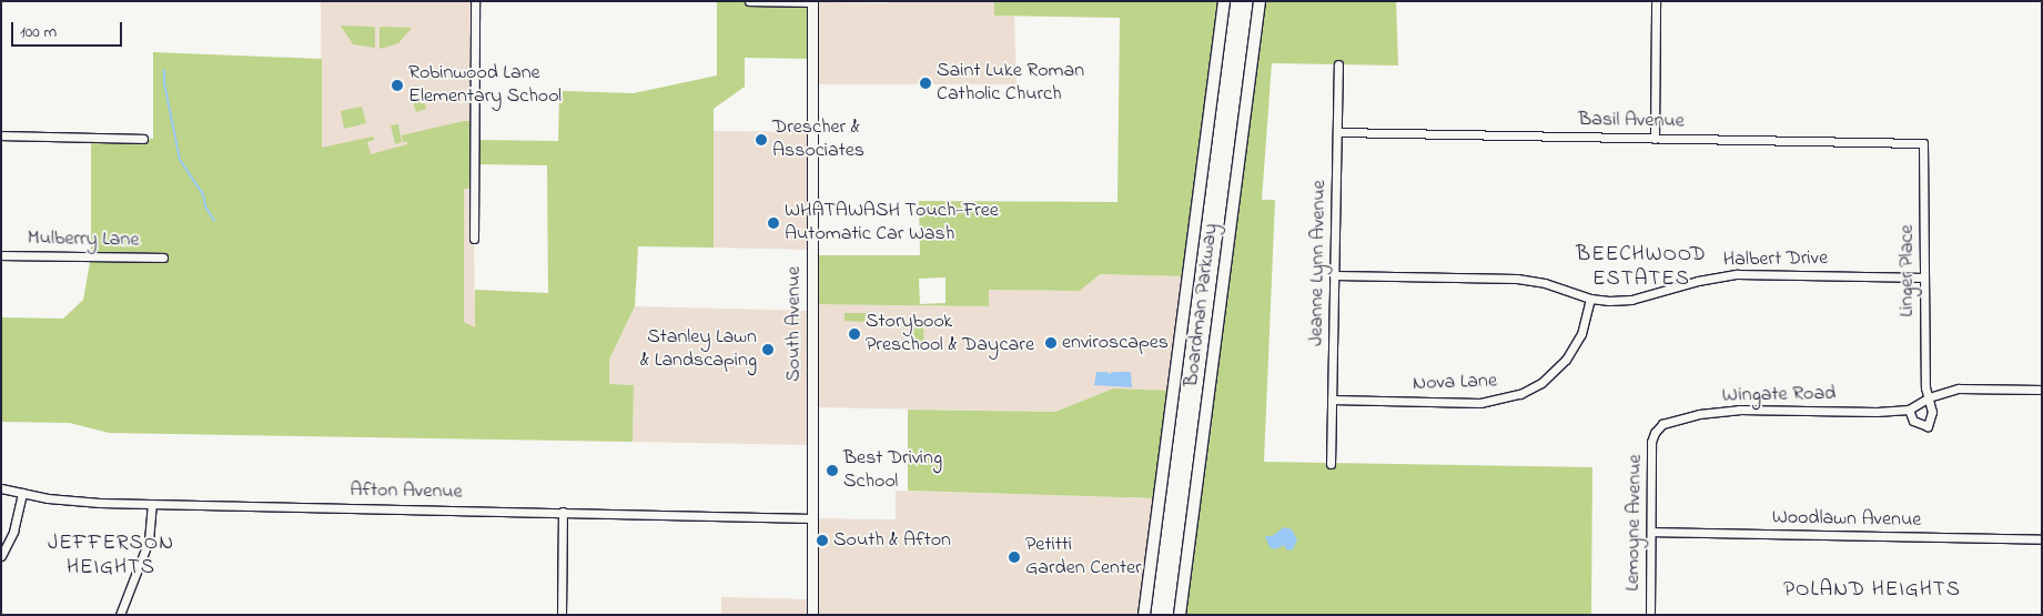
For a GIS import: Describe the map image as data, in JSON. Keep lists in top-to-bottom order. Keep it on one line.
{"streets":{"highway":["Boardman Parkway"],"main road":["South Avenue"],"street":["Basil Avenue","Mulberry Lane","Halbert Drive","Jeanne Lynn Avenue","Linger Place","Nova Lane","Wingate Road","Afton Avenue","Woodlawn Avenue","Lemoyne Avenue"]},"crossings":[["Basil Avenue","Jeanne Lynn Avenue"],["Basil Avenue","Linger Place"],["Halbert Drive","Jeanne Lynn Avenue"],["Halbert Drive","Linger Place"],["Halbert Drive","Nova Lane"],["Jeanne Lynn Avenue","Nova Lane"],["Linger Place","Wingate Road"],["South Avenue","Afton Avenue"],["Wingate Road","Lemoyne Avenue"],["Woodlawn Avenue","Lemoyne Avenue"]],"districts":["BEECHWOOD ESTATES","JEFFERSON HEIGHTS","POLAND HEIGHTS"],"places":["Saint Luke Roman Catholic Church","Robinwood Lane Elementary School","Drescher & Associates","WHATAWASH Touch-Free Automatic Car Wash","Storybook Preschool & Daycare","enviroscapes","Stanley Lawn & Landscaping","Best Driving School","South & Afton","Petitti Garden Center"],"scale_bar":"100 m"}
